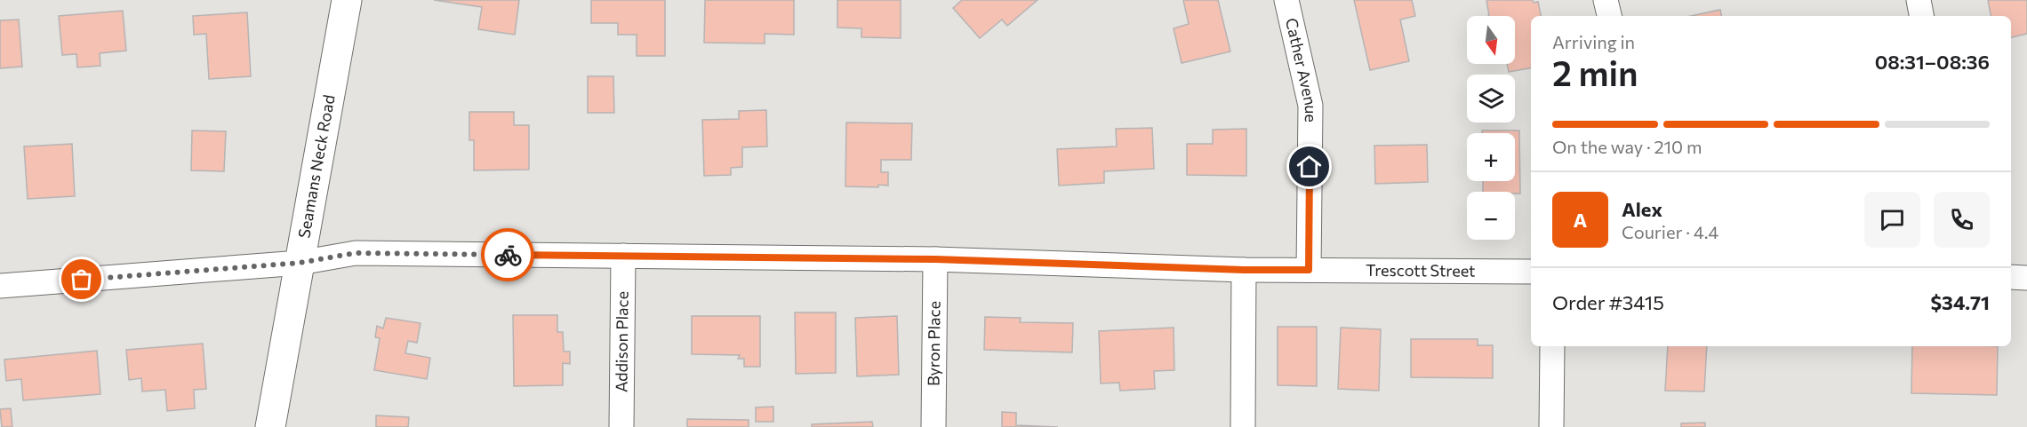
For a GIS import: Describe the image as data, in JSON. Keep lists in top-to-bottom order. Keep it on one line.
{"streets":{"main road":["Seamans Neck Road"],"street":["Cather Avenue","Trescott Street","Addison Place","Byron Place"]},"crossings":[["Cather Avenue","Trescott Street"]],"north":"bottom","page":{"map_buttons":["+","−"],"heading":["2 min","Arriving in","08:31–08:36"],"panel":["Alex","Courier · 4.4","Order #3415","$34.71"],"bar":"On the way · 210 m","round":"A"}}
